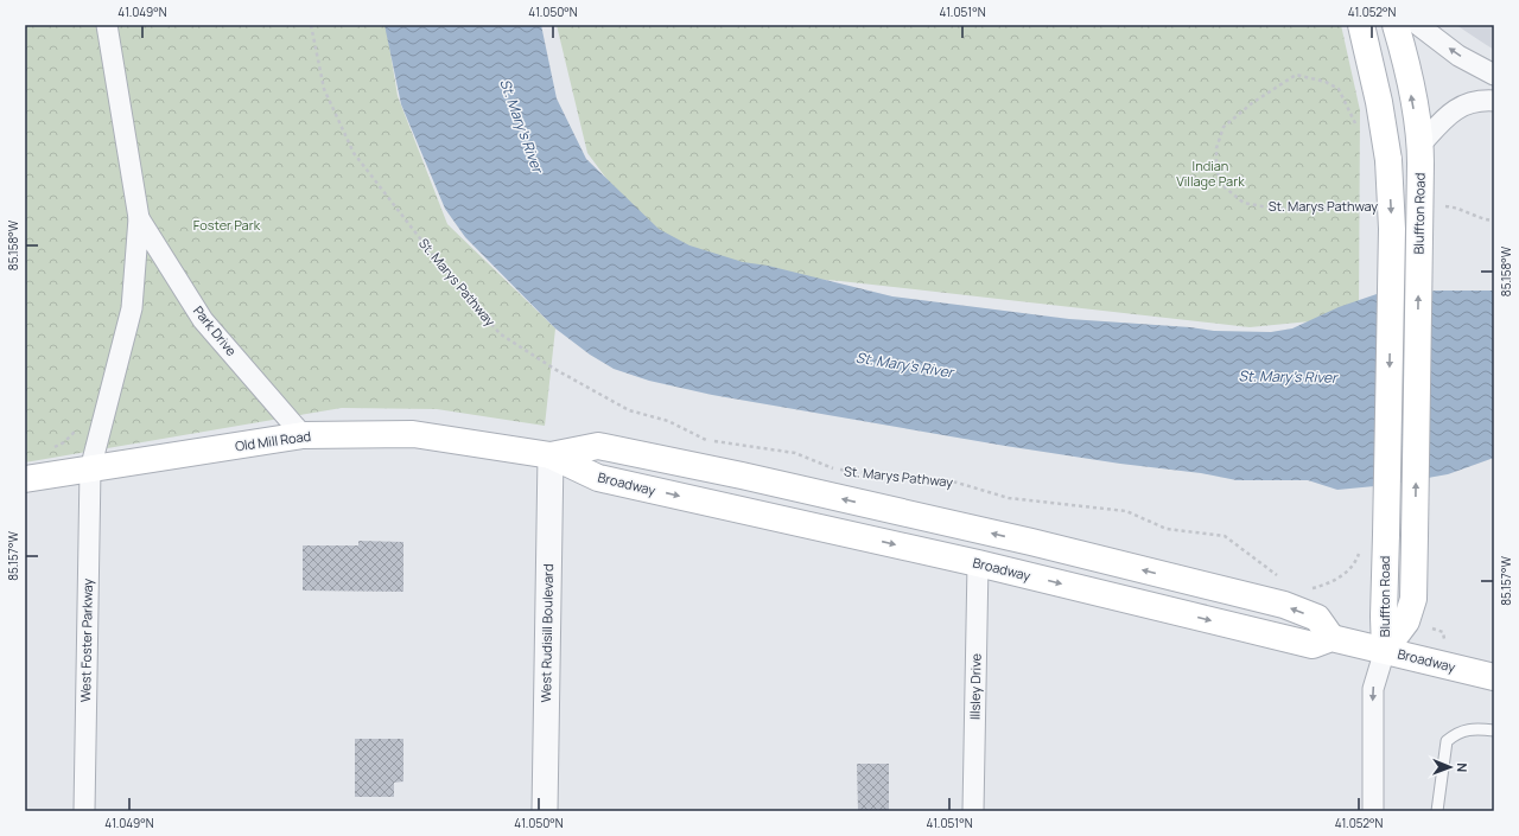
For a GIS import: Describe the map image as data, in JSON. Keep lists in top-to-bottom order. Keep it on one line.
{"streets":{"main road":["Bluffton Road","Old Mill Road","Broadway"],"street":["Park Drive","West Rudisill Boulevard","West Foster Parkway","Illsley Drive"],"path":["St. Marys Pathway"]},"crossings":[["Bluffton Road","Broadway"],["Park Drive","Old Mill Road"],["Park Drive","West Foster Parkway"],["Old Mill Road","Broadway"],["Old Mill Road","West Rudisill Boulevard"],["Old Mill Road","West Foster Parkway"],["Broadway","West Rudisill Boulevard"],["Broadway","Illsley Drive"]],"water":["St. Mary's River"],"parks":["Indian Village Park","Foster Park"],"north":"right","coordinates":["41.049°N","41.050°N","41.051°N","41.052°N","85.158°W","85.157°W"]}
